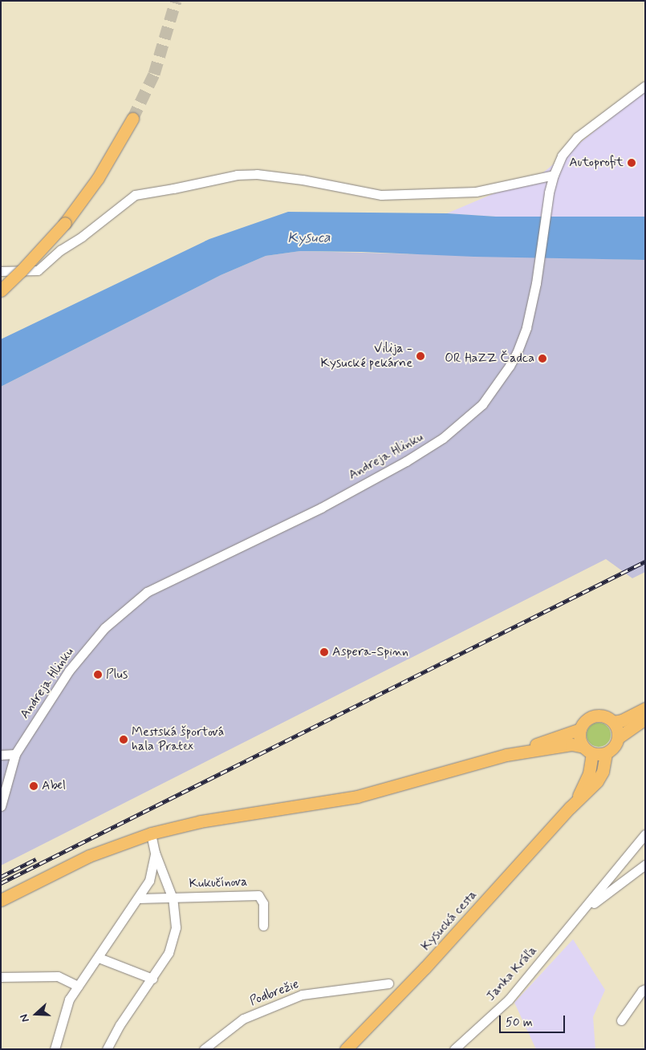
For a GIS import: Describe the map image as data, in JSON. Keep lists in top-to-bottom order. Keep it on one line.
{"streets":{"main road":["Kysucká cesta"],"street":["Andreja Hlinku","Kukučínova","Janka Kráľa","Podbrežie"]},"water":["Kysuca"],"places":["Autoprofit","Vilija - Kysucké pekárne","OR HaZZ Čadca","Aspera-Spinn","Plus","Mestská športová hala Pratex","Abel"],"scale_bar":"50 m","north":"left"}
